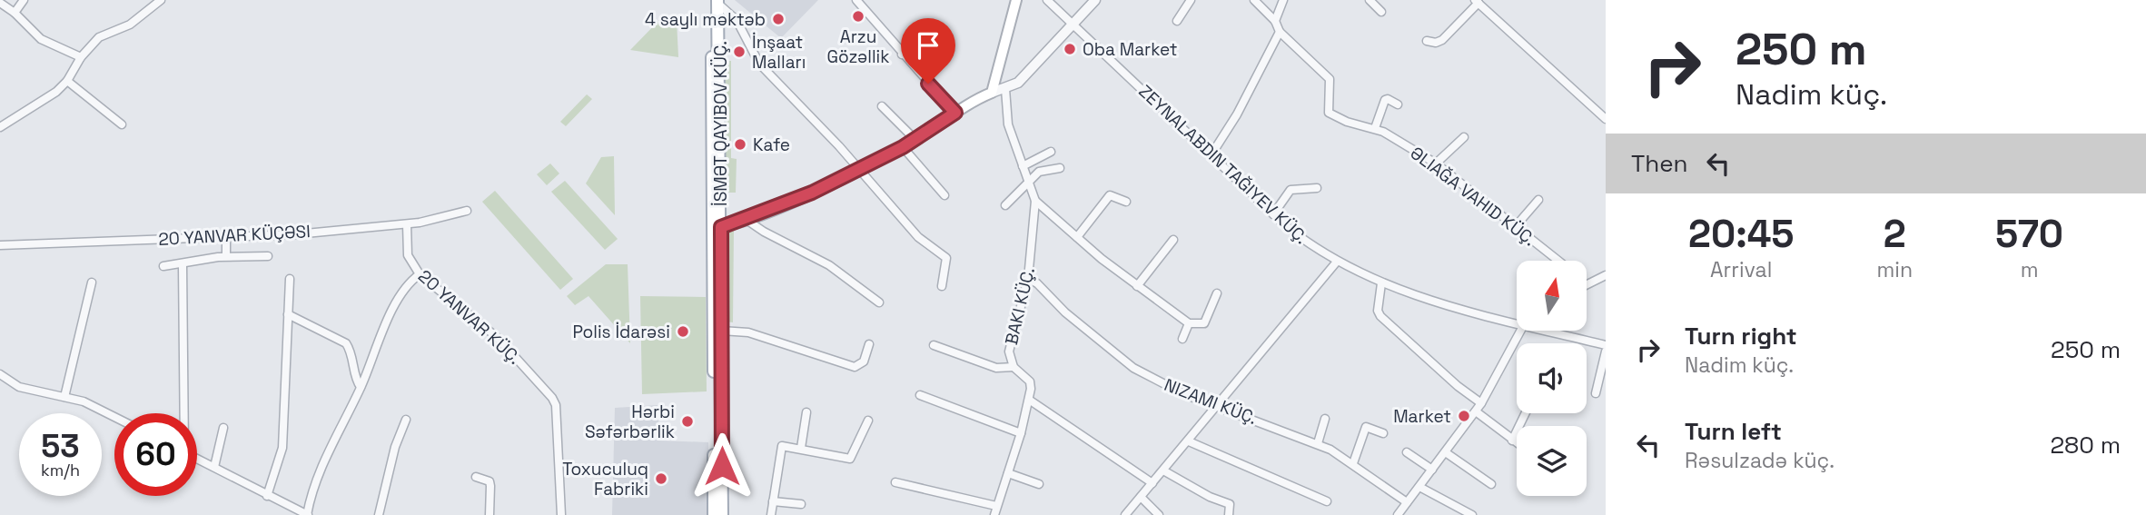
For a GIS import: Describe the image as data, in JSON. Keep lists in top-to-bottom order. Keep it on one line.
{"streets":{"street":["ƏLIAĞA VAHID KÜÇ.","20 YANVAR KÜÇƏSI","20 YANVAR KÜÇ.","NIZAMI KÜÇ."]},"crossings":[["20 YANVAR KÜÇƏSI","20 YANVAR KÜÇ."]],"places":["Arzu Gözəllik","4 saylı məktəb","Oba Market","İnşaat Malları","Kafe","Polis İdarəsi","Market","Hərbi Səfərbərlik","Toxuculuq Fabriki"],"north":"top","page":{"turn":["250 m","Nadim küç."],"then":"Then","eta":["20:45","Arrival","2","min","570","m"],"list":[{"name":"Turn right","note":"Nadim küç.","value":"250 m"},{"name":"Turn left","note":"Rəsulzadə küç.","value":"280 m"}],"speed":"53 km/h","limit":"60"}}
